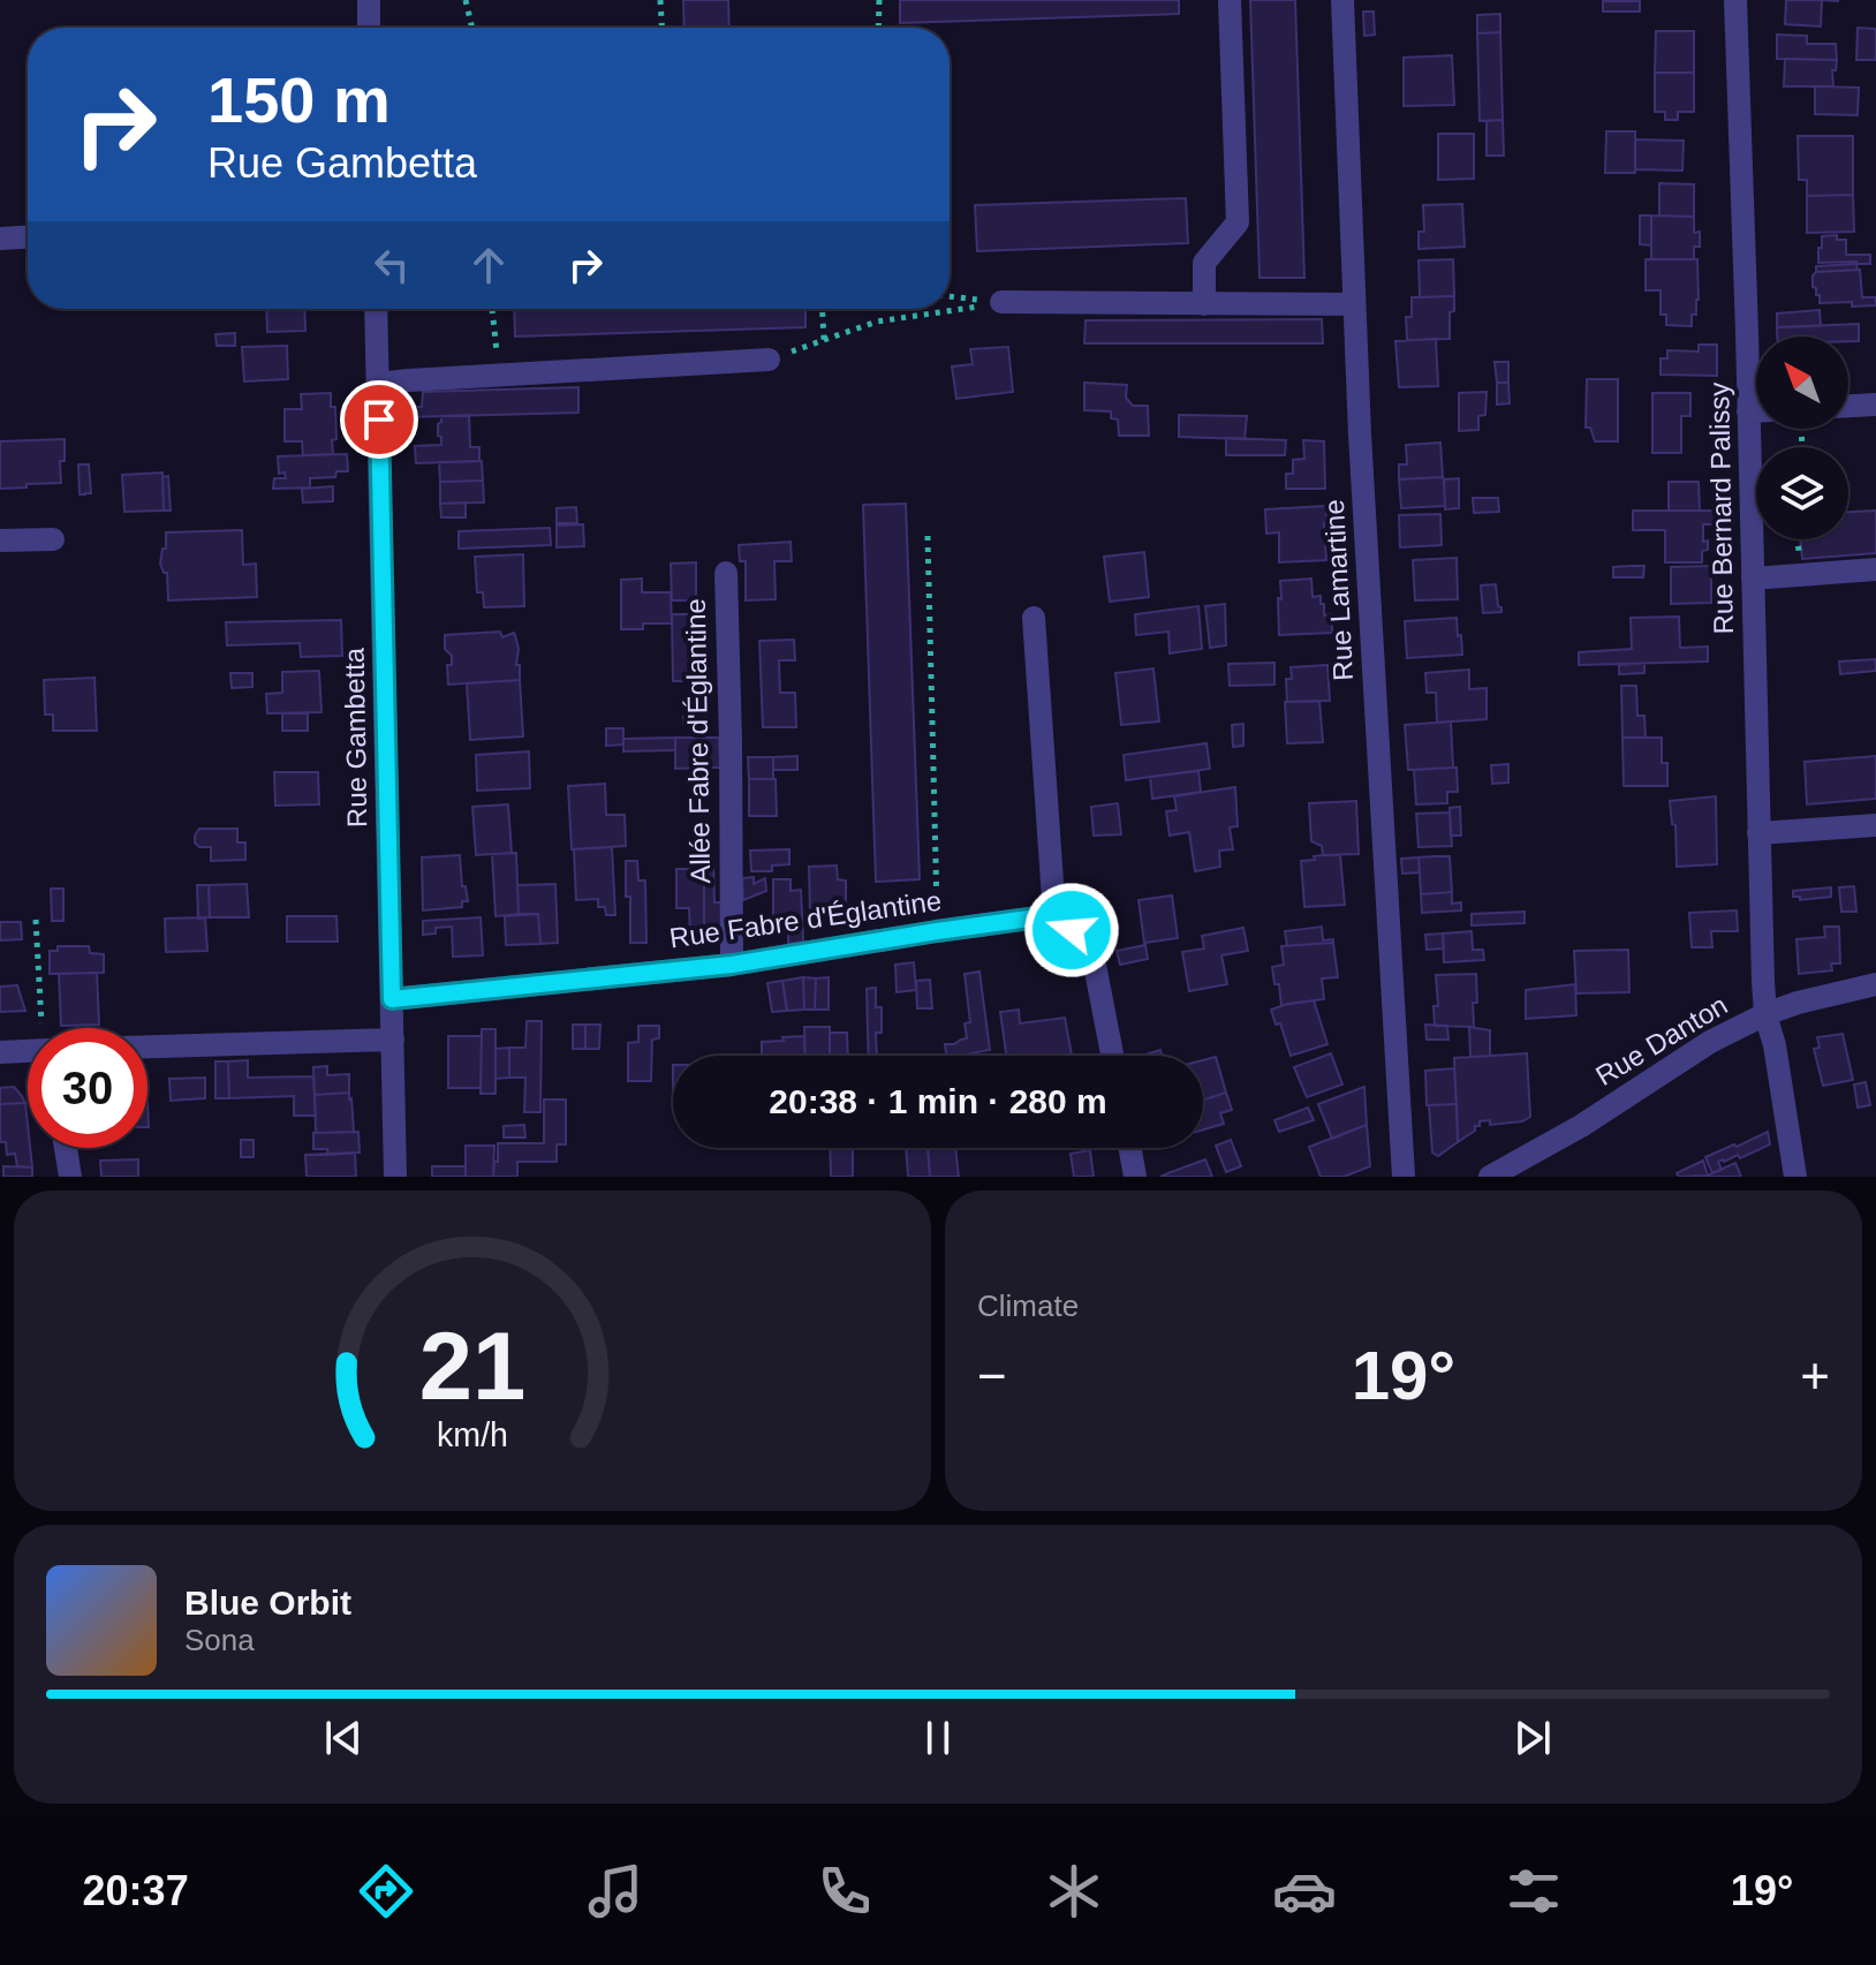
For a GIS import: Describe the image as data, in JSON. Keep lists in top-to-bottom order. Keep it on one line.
{"streets":{"street":["Rue Bernard Palissy","Rue Lamartine","Rue Gambetta","Allée Fabre d'Églantine","Rue Fabre d'Églantine","Rue Danton"]},"crossings":[["Rue Bernard Palissy","Rue Danton"],["Rue Gambetta","Rue Fabre d'Églantine"],["Allée Fabre d'Églantine","Rue Fabre d'Églantine"]],"north":"top left","page":{"turn":["150 m","Rue Gambetta"],"limit":"30","trip":"20:38 · 1 min · 280 m","tile":"Climate","heat":["−","19°","+"],"song":["Blue Orbit","Sona"],"tabs":["20:37","19°"],"gauge":["21","km/h"]}}
